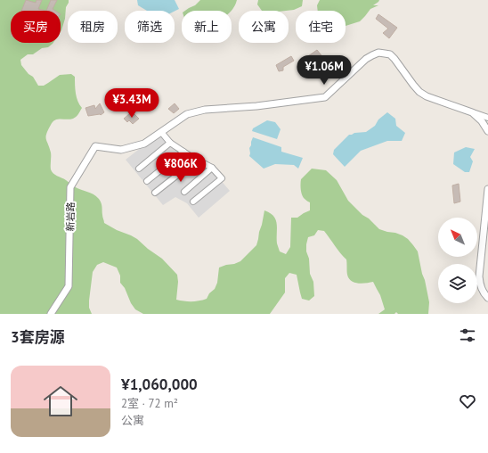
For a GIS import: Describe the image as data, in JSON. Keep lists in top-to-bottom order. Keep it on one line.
{"streets":{"street":["新岩路"]},"north":"top left","page":{"chip":["买房","租房","筛选","新上","公寓","住宅"],"price":["¥1.06M","¥3.43M","¥806K"],"heading":"3套房源","list":[{"name":"¥1,060,000","note":"2室 · 72 m² · 公寓"}]}}
